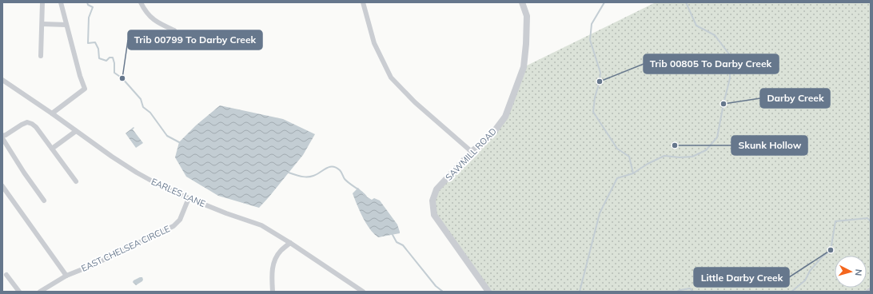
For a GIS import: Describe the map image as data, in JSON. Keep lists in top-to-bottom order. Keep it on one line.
{"streets":{"street":["SAWMILL ROAD","EARLES LANE","EAST CHELSEA CIRCLE"]},"crossings":[["EARLES LANE","EAST CHELSEA CIRCLE"]],"places":["Trib 00799 To Darby Creek","Trib 00805 To Darby Creek","Darby Creek","Skunk Hollow","Little Darby Creek"],"north":"right"}
